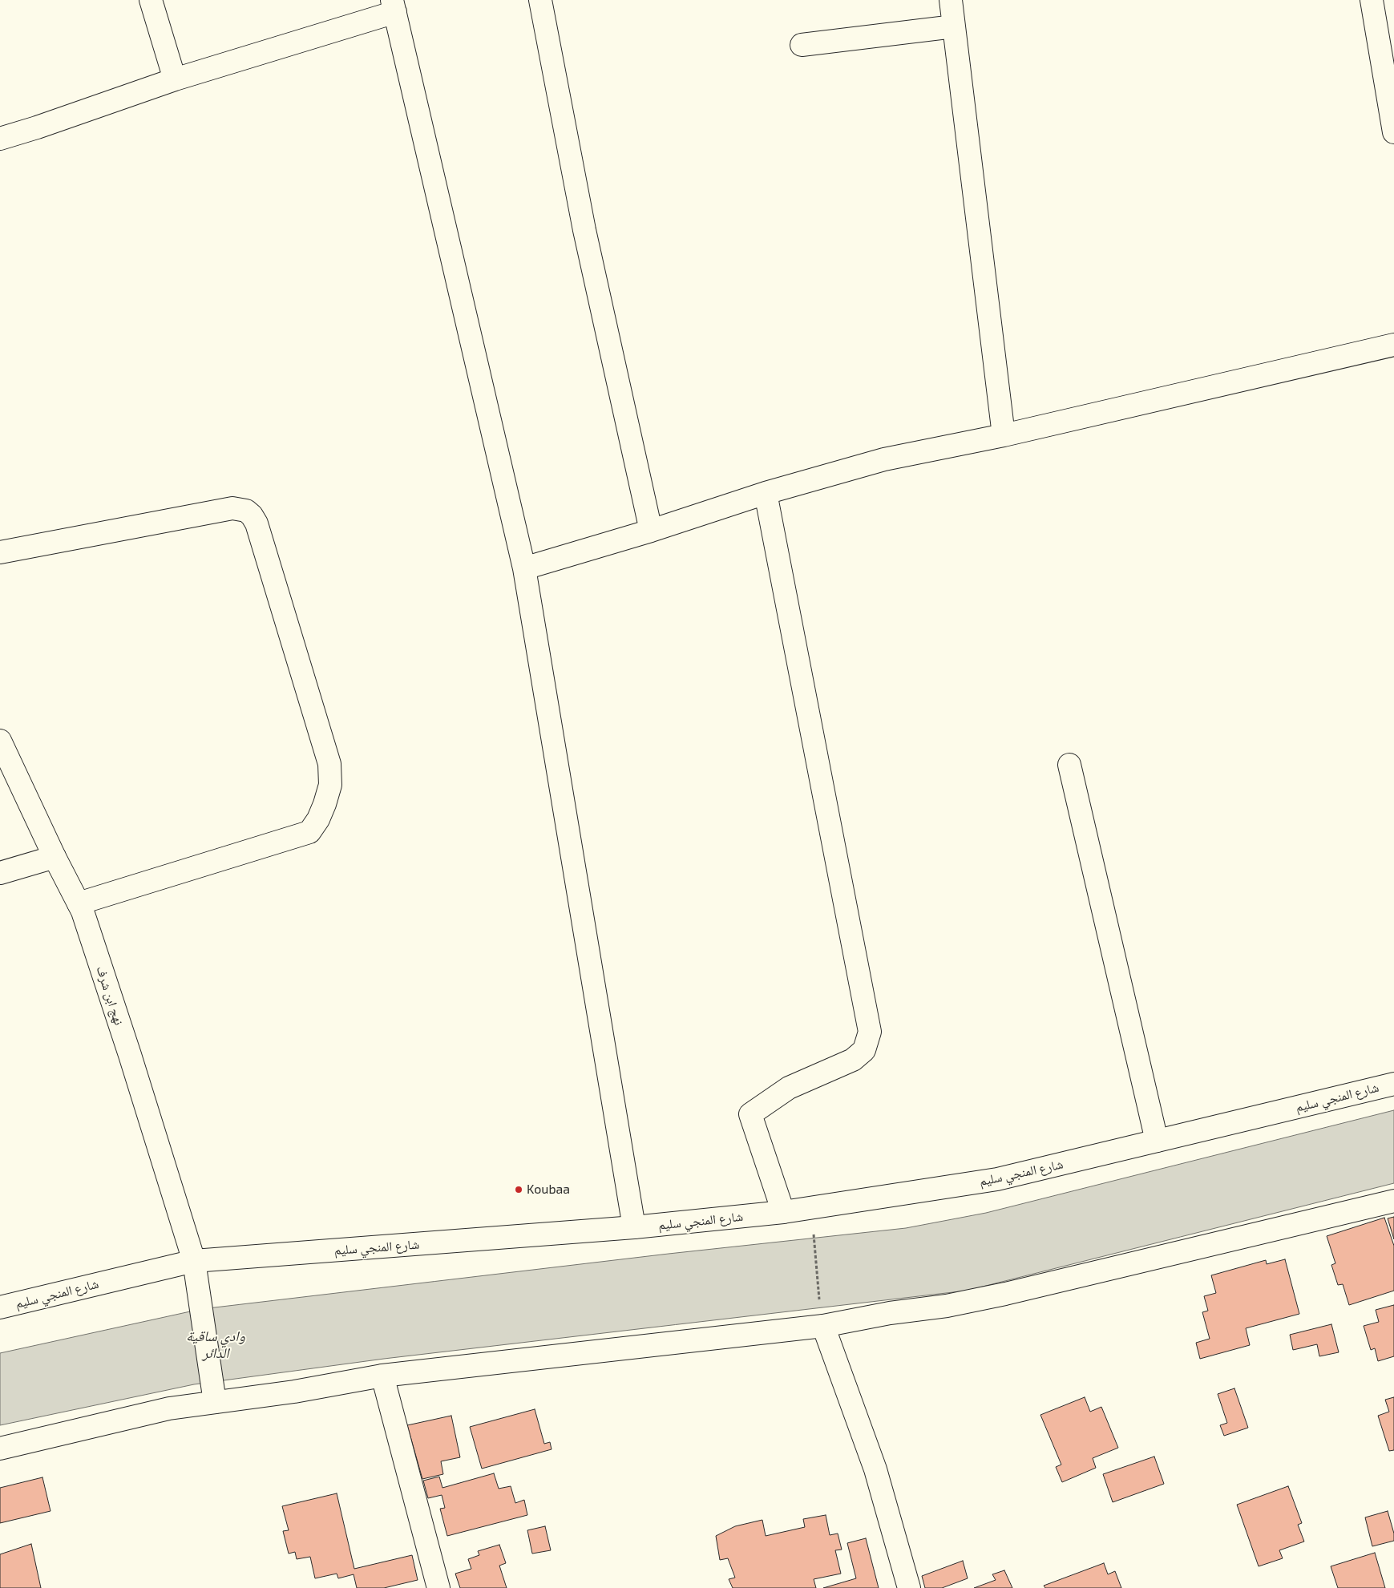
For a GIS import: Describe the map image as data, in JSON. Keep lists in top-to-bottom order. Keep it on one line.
{"streets":{"street":["نهج ابن شرف","شارع المنجي سليم"]},"crossings":[["نهج ابن شرف","شارع المنجي سليم"]],"water":["وادي ساقية الدائر"],"places":["Koubaa"]}
